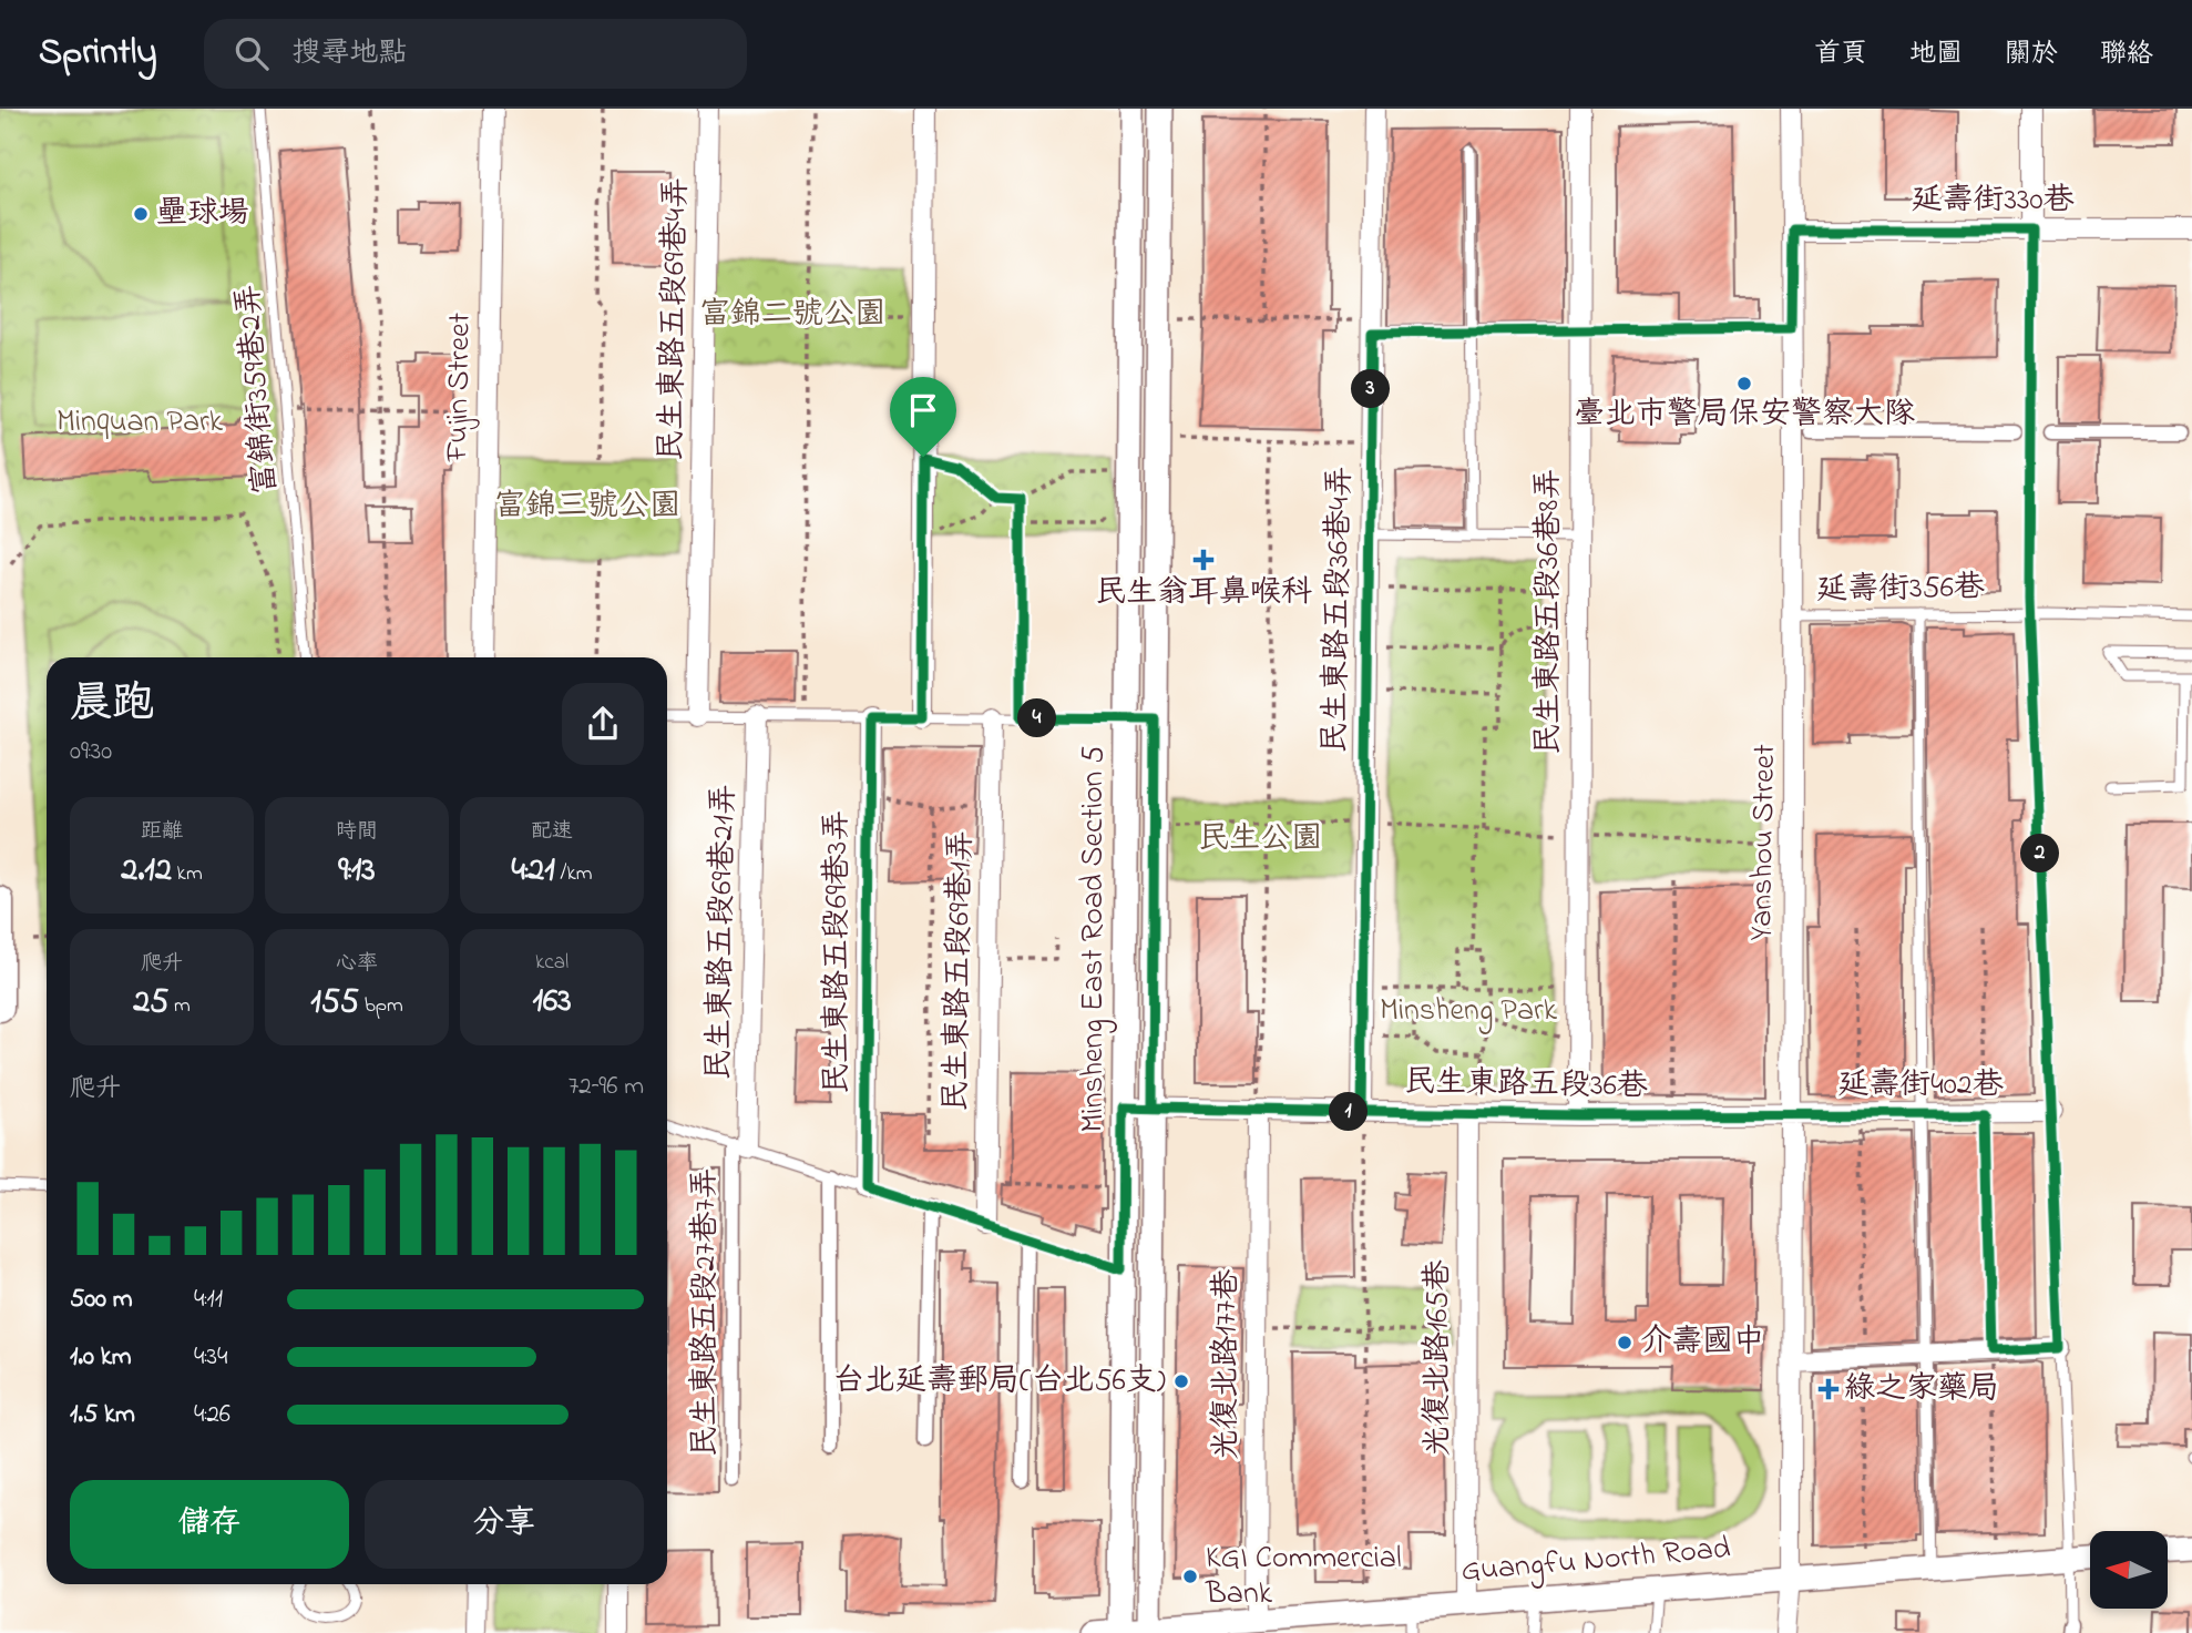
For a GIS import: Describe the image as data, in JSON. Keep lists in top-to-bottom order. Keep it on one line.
{"streets":{"street":["延壽街330巷","民生東路五段69巷4弄","Fujin Street","民生東路五段36巷4弄","民生東路五段36巷8弄","Yanshou Street","民生東路五段69巷21弄","Minsheng East Road Section 5","民生東路五段69巷3弄","民生東路五段69巷1弄","民生東路五段36巷","延壽街402巷","民生東路五段27巷7弄","光復北路165巷","光復北路177巷","Guangfu North Road"],"lane":["富錦街359巷2弄","延壽街356巷"]},"crossings":[["延壽街330巷","Yanshou Street"],["延壽街356巷","Yanshou Street"],["民生東路五段36巷4弄","民生東路五段36巷"],["民生東路五段36巷8弄","民生東路五段36巷"],["Yanshou Street","民生東路五段36巷"],["Yanshou Street","延壽街402巷"],["Yanshou Street","Guangfu North Road"],["民生東路五段69巷21弄","民生東路五段27巷7弄"],["Minsheng East Road Section 5","民生東路五段36巷"],["Minsheng East Road Section 5","Guangfu North Road"],["民生東路五段36巷","延壽街402巷"],["民生東路五段36巷","光復北路165巷"],["民生東路五段36巷","光復北路177巷"],["光復北路165巷","Guangfu North Road"],["光復北路177巷","Guangfu North Road"]],"parks":["富錦二號公園","Minquan Park","富錦三號公園","民生公園","Minsheng Park"],"places":{"other":["壘球場","臺北市警局保安警察大隊","介壽國中","台北延壽郵局(台北56支)","KGI Commercial Bank"],"health":["民生翁耳鼻喉科","綠之家藥局"]},"north":"left","page":{"header":"Sprintly","search":"搜尋地點","nav":["首頁","地圖","關於","聯絡"],"pins":["3","4","2","1"],"heading":["晨跑","09:30"],"stats":[["距離","2.12 km"],["時間","9:13"],["配速","4:21 /km"],["爬升","25 m"],["心率","155 bpm"],["kcal","163"]],"chart":["爬升","72–96 m"],"list":[{"name":"500 m","note":"4:11"},{"name":"1.0 km","note":"4:34"},{"name":"1.5 km","note":"4:26"}],"buttons":["儲存","分享"]}}
